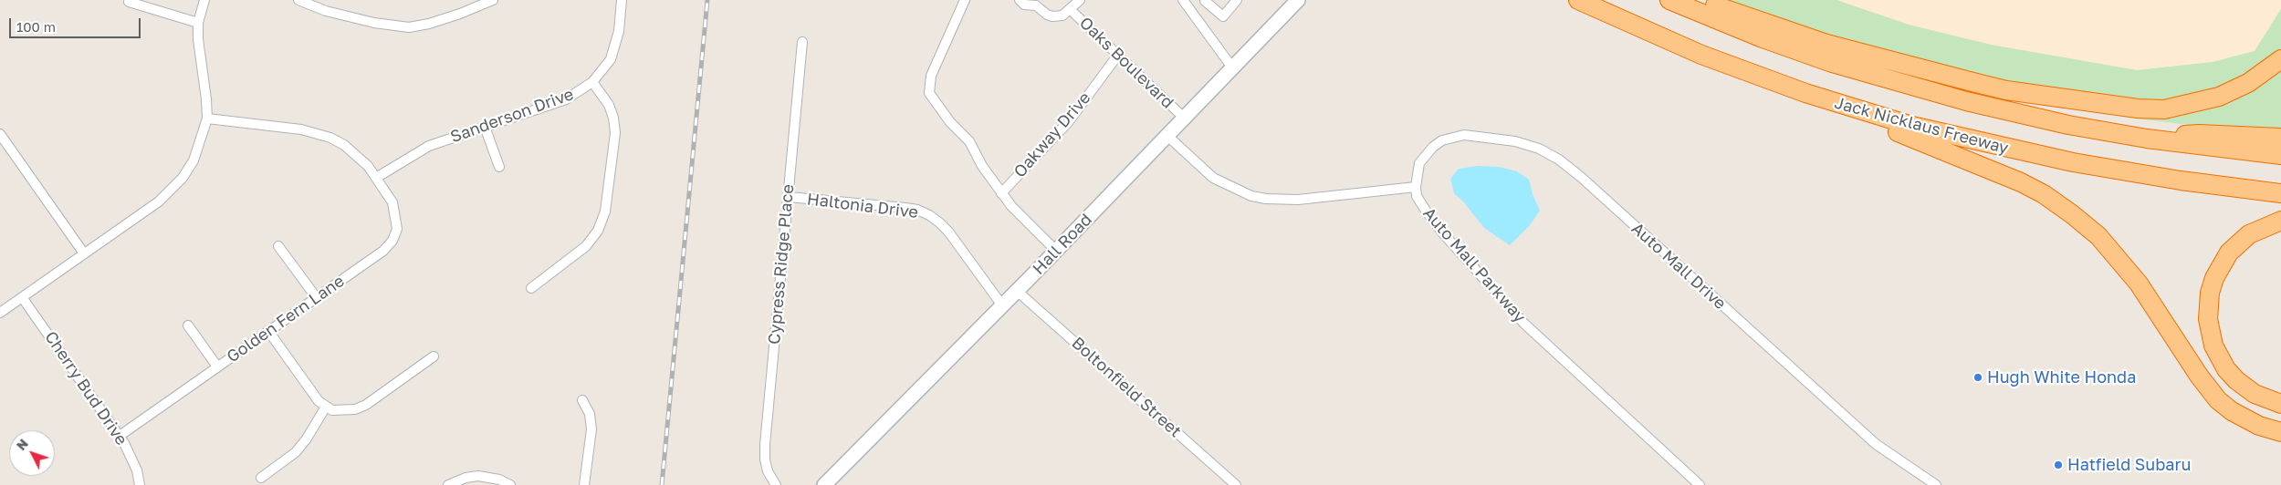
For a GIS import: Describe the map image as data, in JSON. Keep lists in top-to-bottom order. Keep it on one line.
{"streets":{"highway":["Jack Nicklaus Freeway"],"main road":["Hall Road"],"street":["Oaks Boulevard","Sanderson Drive","Oakway Drive","Haltonia Drive","Cypress Ridge Place","Auto Mall Parkway","Auto Mall Drive","Golden Fern Lane","Boltonfield Street","Cherry Bud Drive"]},"crossings":[["Oaks Boulevard","Oakway Drive"],["Oaks Boulevard","Hall Road"],["Sanderson Drive","Golden Fern Lane"],["Haltonia Drive","Hall Road"],["Haltonia Drive","Cypress Ridge Place"],["Hall Road","Boltonfield Street"],["Auto Mall Parkway","Auto Mall Drive"],["Golden Fern Lane","Cherry Bud Drive"]],"places":["Hugh White Honda","Hatfield Subaru"],"scale_bar":"100 m","north":"top left"}
